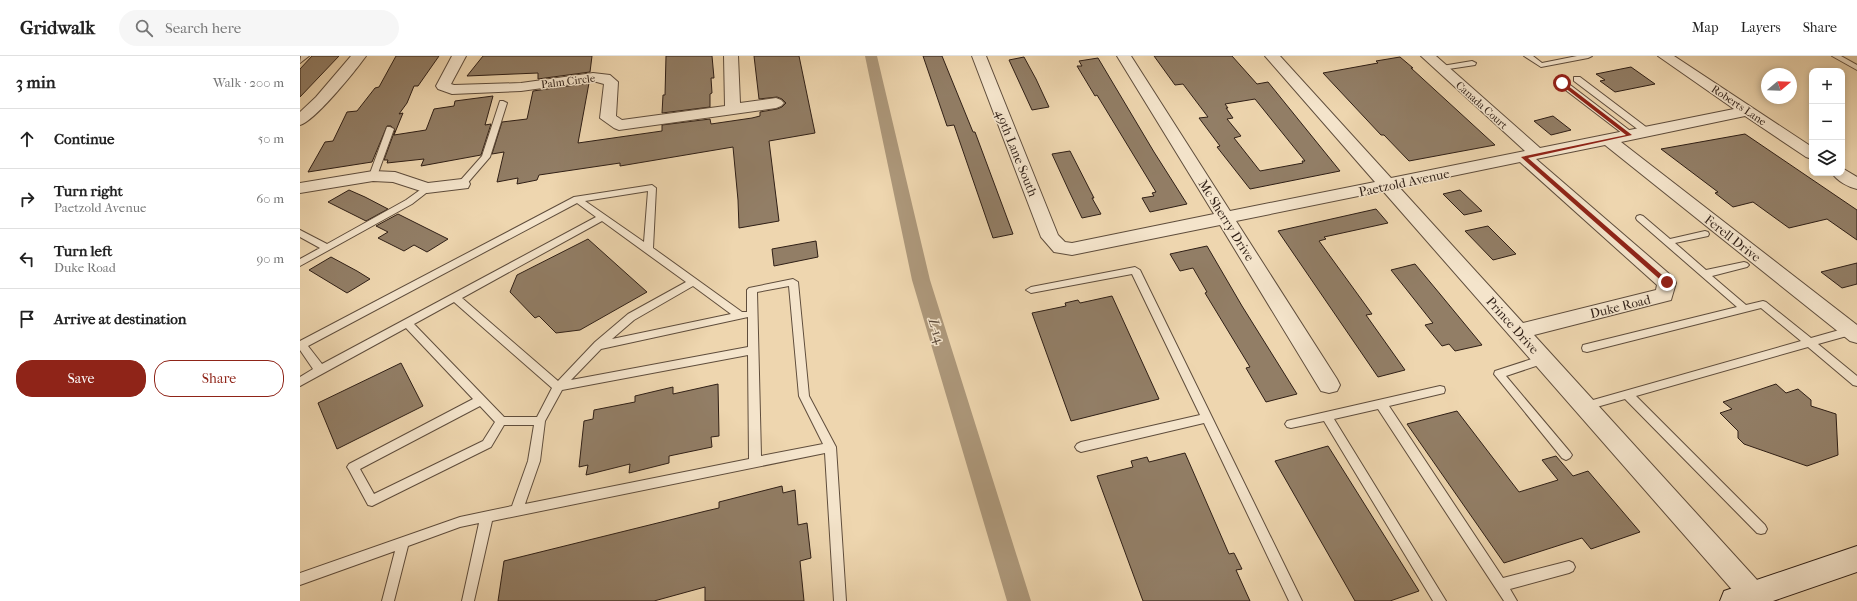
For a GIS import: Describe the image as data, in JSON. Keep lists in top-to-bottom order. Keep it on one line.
{"streets":{"street":["Palm Circle","Canada Court","Roberts Lane","49th Lane South","Paetzold Avenue","Mc Sherry Drive","Ferell Drive","Duke Road","Prince Drive"]},"crossings":[["Canada Court","Paetzold Avenue"],["Canada Court","Duke Road"],["Roberts Lane","Paetzold Avenue"],["49th Lane South","Paetzold Avenue"],["Paetzold Avenue","Mc Sherry Drive"],["Paetzold Avenue","Ferell Drive"],["Paetzold Avenue","Duke Road"],["Paetzold Avenue","Prince Drive"],["Duke Road","Prince Drive"]],"water":["L-14"],"north":"right","page":{"header":"Gridwalk","search":"Search here","nav":["Map","Layers","Share"],"heading":["3 min","Walk · 200 m"],"map_buttons":["+","−"],"list":[["Continue","50 m"],["Turn right","Paetzold Avenue","60 m"],["Turn left","Duke Road","90 m"],"Arrive at destination"],"buttons":["Save","Share"]}}
